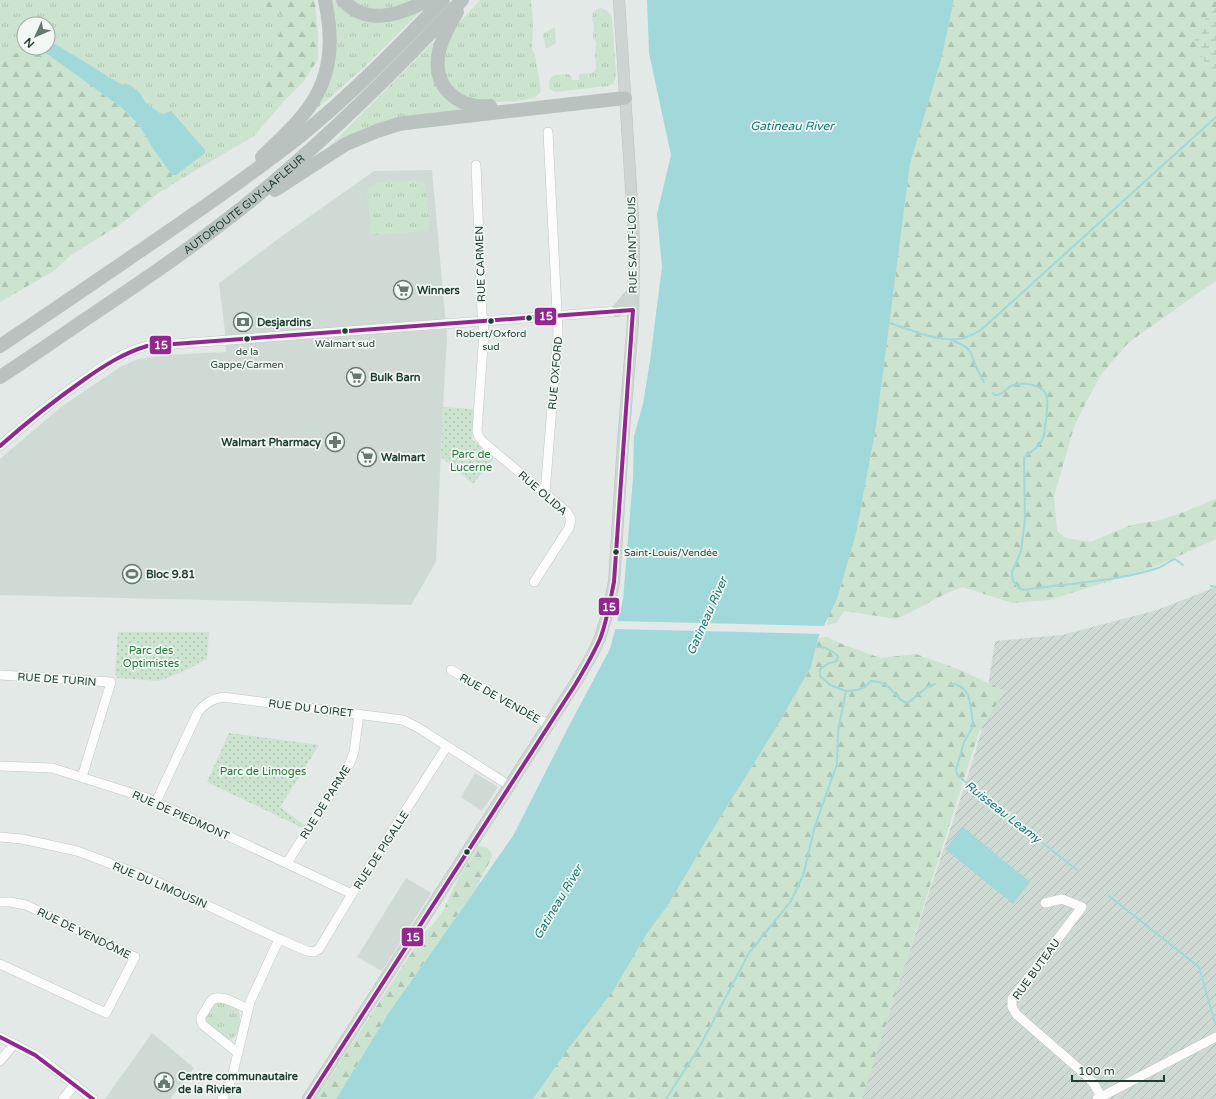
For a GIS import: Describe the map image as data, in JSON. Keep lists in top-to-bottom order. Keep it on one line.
{"streets":{"highway":["AUTOROUTE GUY-LAFLEUR"],"main road":["RUE SAINT-LOUIS"],"street":["RUE CARMEN","RUE OXFORD","RUE OLIDA","RUE DE TURIN","RUE DE VENDÉE","RUE DU LOIRET","RUE DE PARME","RUE DE PIEDMONT","RUE DE PIGALLE","RUE DU LIMOUSIN","RUE DE VENDÔME","RUE BUTEAU"]},"crossings":[["RUE SAINT-LOUIS","RUE DE VENDÉE"],["RUE SAINT-LOUIS","RUE DU LOIRET"],["RUE CARMEN","RUE OLIDA"],["RUE OXFORD","RUE OLIDA"],["RUE DE TURIN","RUE DE PIEDMONT"],["RUE DU LOIRET","RUE DE PARME"],["RUE DU LOIRET","RUE DE PIEDMONT"],["RUE DU LOIRET","RUE DE PIGALLE"],["RUE DE PARME","RUE DE PIEDMONT"],["RUE DE PIEDMONT","RUE DE PIGALLE"],["RUE DE PIGALLE","RUE DU LIMOUSIN"]],"water":["Gatineau River","Ruisseau Leamy"],"parks":["Parc de Lucerne","Parc des Optimistes","Parc de Limoges"],"places":{"supermarket":["Winners","Bulk Barn","Walmart"],"other":["Robert/Oxford sud","Walmart sud","de la Gappe/Carmen","Saint-Louis/Vendée"],"bank":["Desjardins"],"pharmacy":["Walmart Pharmacy"],"sports":["Bloc 9.81"],"public building":["Centre communautaire de la Riviera"]},"lines":["transit line 15"],"scale_bar":"100 m","north":"bottom left"}
